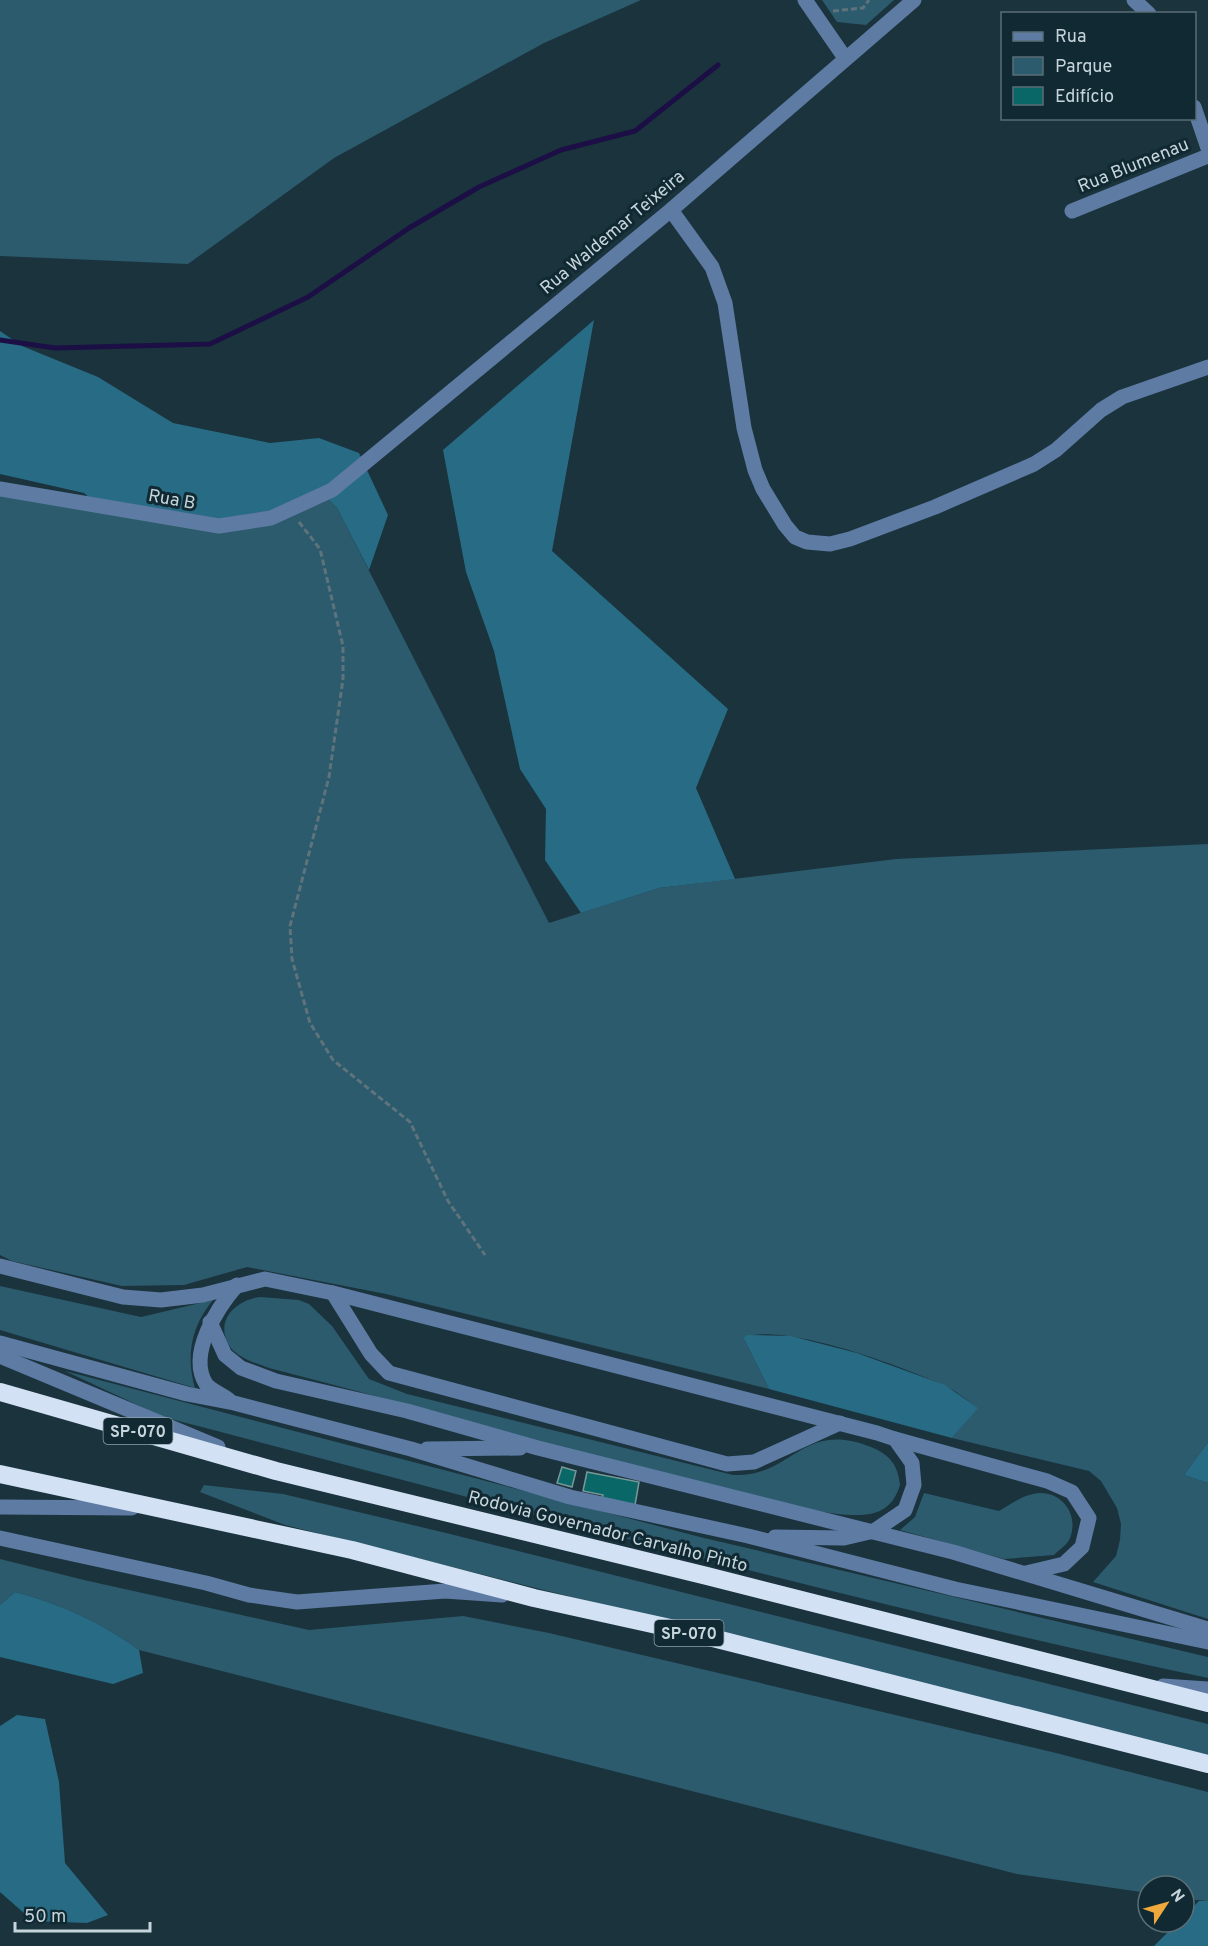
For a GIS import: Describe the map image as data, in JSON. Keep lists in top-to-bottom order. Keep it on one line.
{"streets":{"highway":["SP-070","Rodovia Governador Carvalho Pinto"],"street":["Rua Blumenau","Rua Waldemar Teixeira","Rua B"]},"crossings":[["Rua Waldemar Teixeira","Rua B"]],"legend":["Rua","Parque","Edifício"],"scale_bar":"50 m","north":"top right"}
